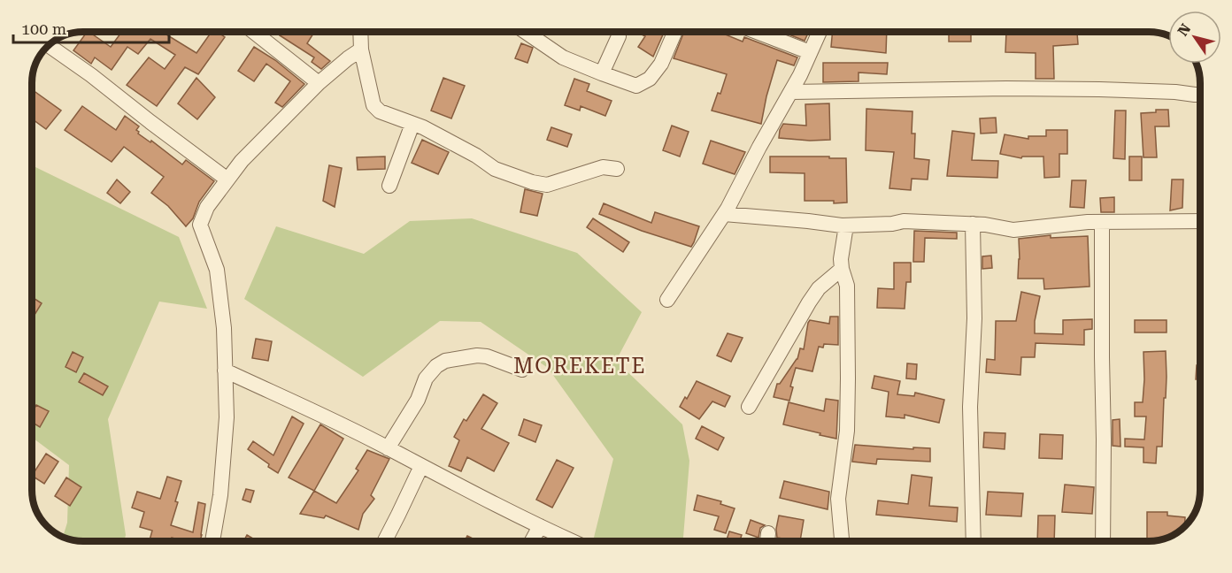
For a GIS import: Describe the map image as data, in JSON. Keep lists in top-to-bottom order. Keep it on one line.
{"districts":["MOREKETE"],"scale_bar":"100 m","north":"top left"}
